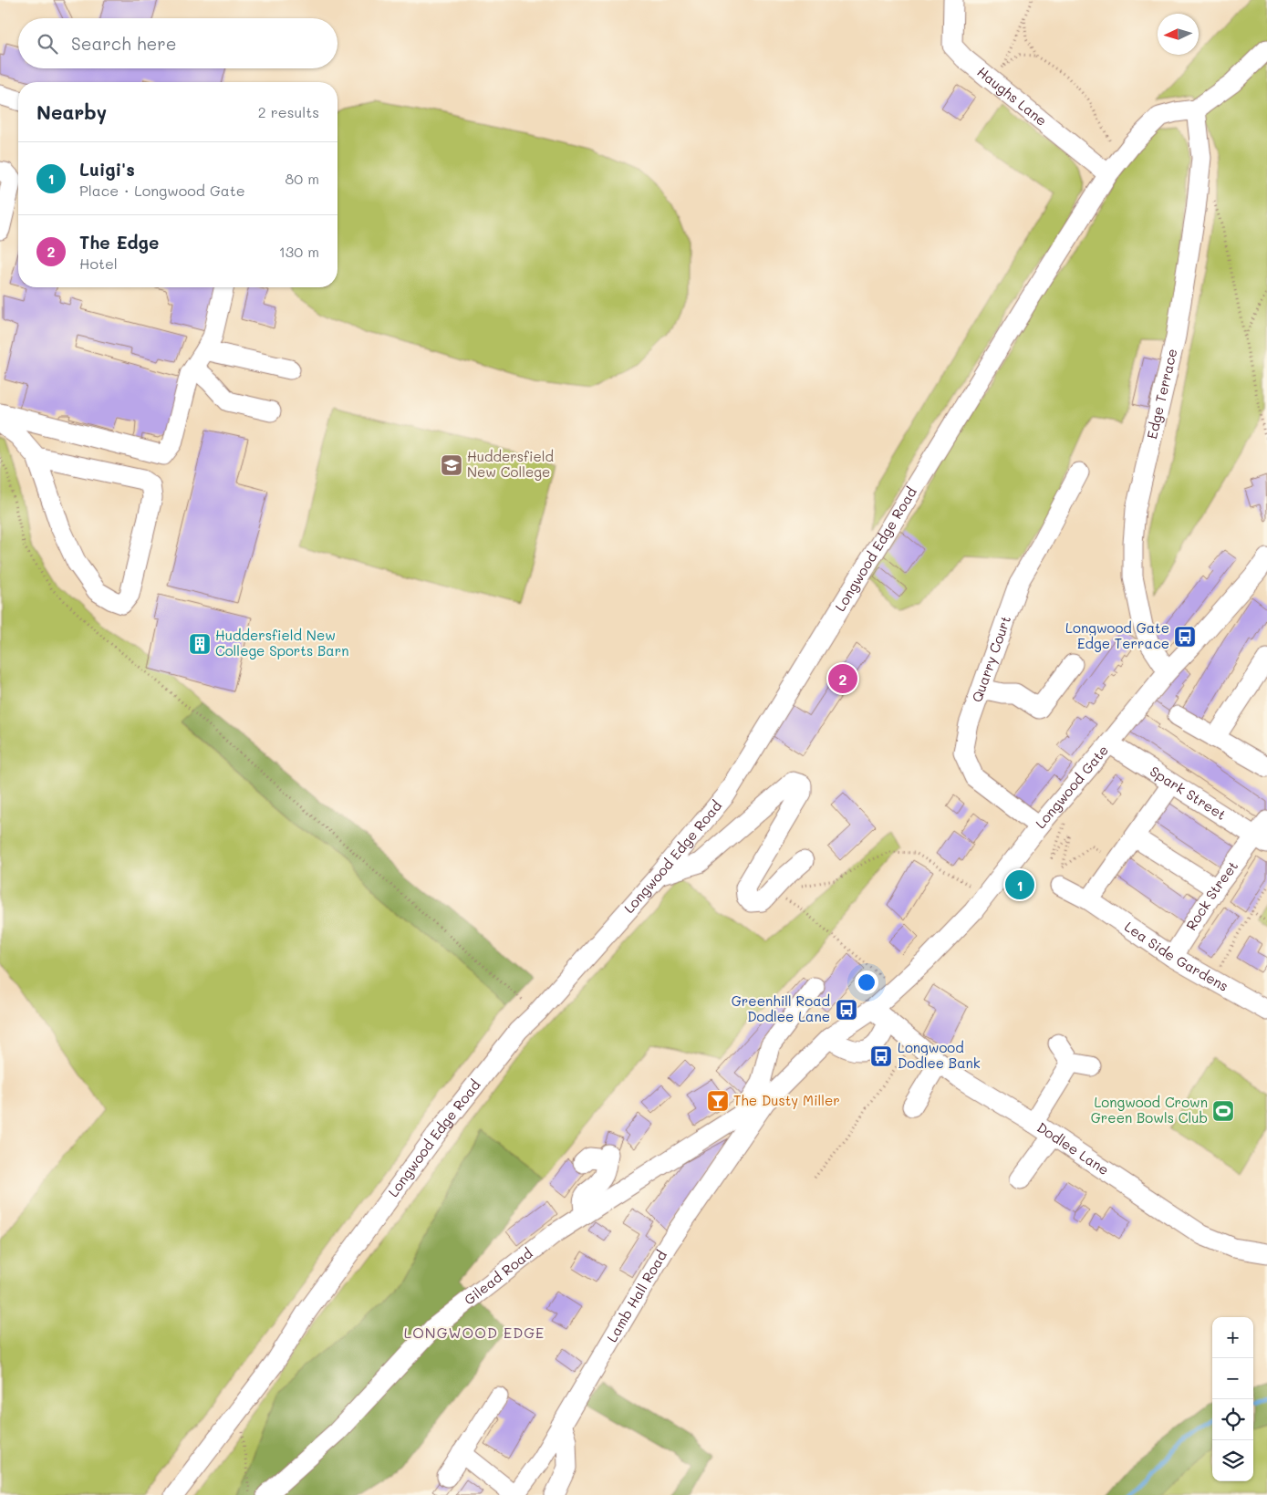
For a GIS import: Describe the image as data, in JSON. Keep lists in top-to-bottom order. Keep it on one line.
{"streets":{"street":["Haughs Lane","Edge Terrace","Longwood Edge Road","Quarry Court","Longwood Gate","Spark Street","Rock Street","Lea Side Gardens","Dodlee Lane","Gilead Road","Lamb Hall Road"]},"crossings":[["Haughs Lane","Longwood Edge Road"],["Edge Terrace","Longwood Edge Road"],["Edge Terrace","Longwood Gate"],["Quarry Court","Longwood Gate"],["Longwood Gate","Spark Street"],["Longwood Gate","Dodlee Lane"],["Longwood Gate","Gilead Road"],["Longwood Gate","Lamb Hall Road"],["Spark Street","Rock Street"],["Rock Street","Lea Side Gardens"],["Gilead Road","Lamb Hall Road"]],"districts":["LONGWOOD EDGE"],"places":{"school or university":["Huddersfield New College"],"bus stop":["Longwood Gate Edge Terrace","Greenhill Road Dodlee Lane","Longwood Dodlee Bank"],"building":["Huddersfield New College Sports Barn"],"bar":["The Dusty Miller"],"sports":["Longwood Crown Green Bowls Club"]},"north":"left","page":{"search":"Search here","heading":["Nearby","2 results"],"list":[{"mark":"1","name":"Luigi's","note":"Place · Longwood Gate","value":"80 m"},{"mark":"2","name":"The Edge","note":"Hotel","value":"130 m"}],"pins":["2","1"],"map_buttons":["+","−"]}}
